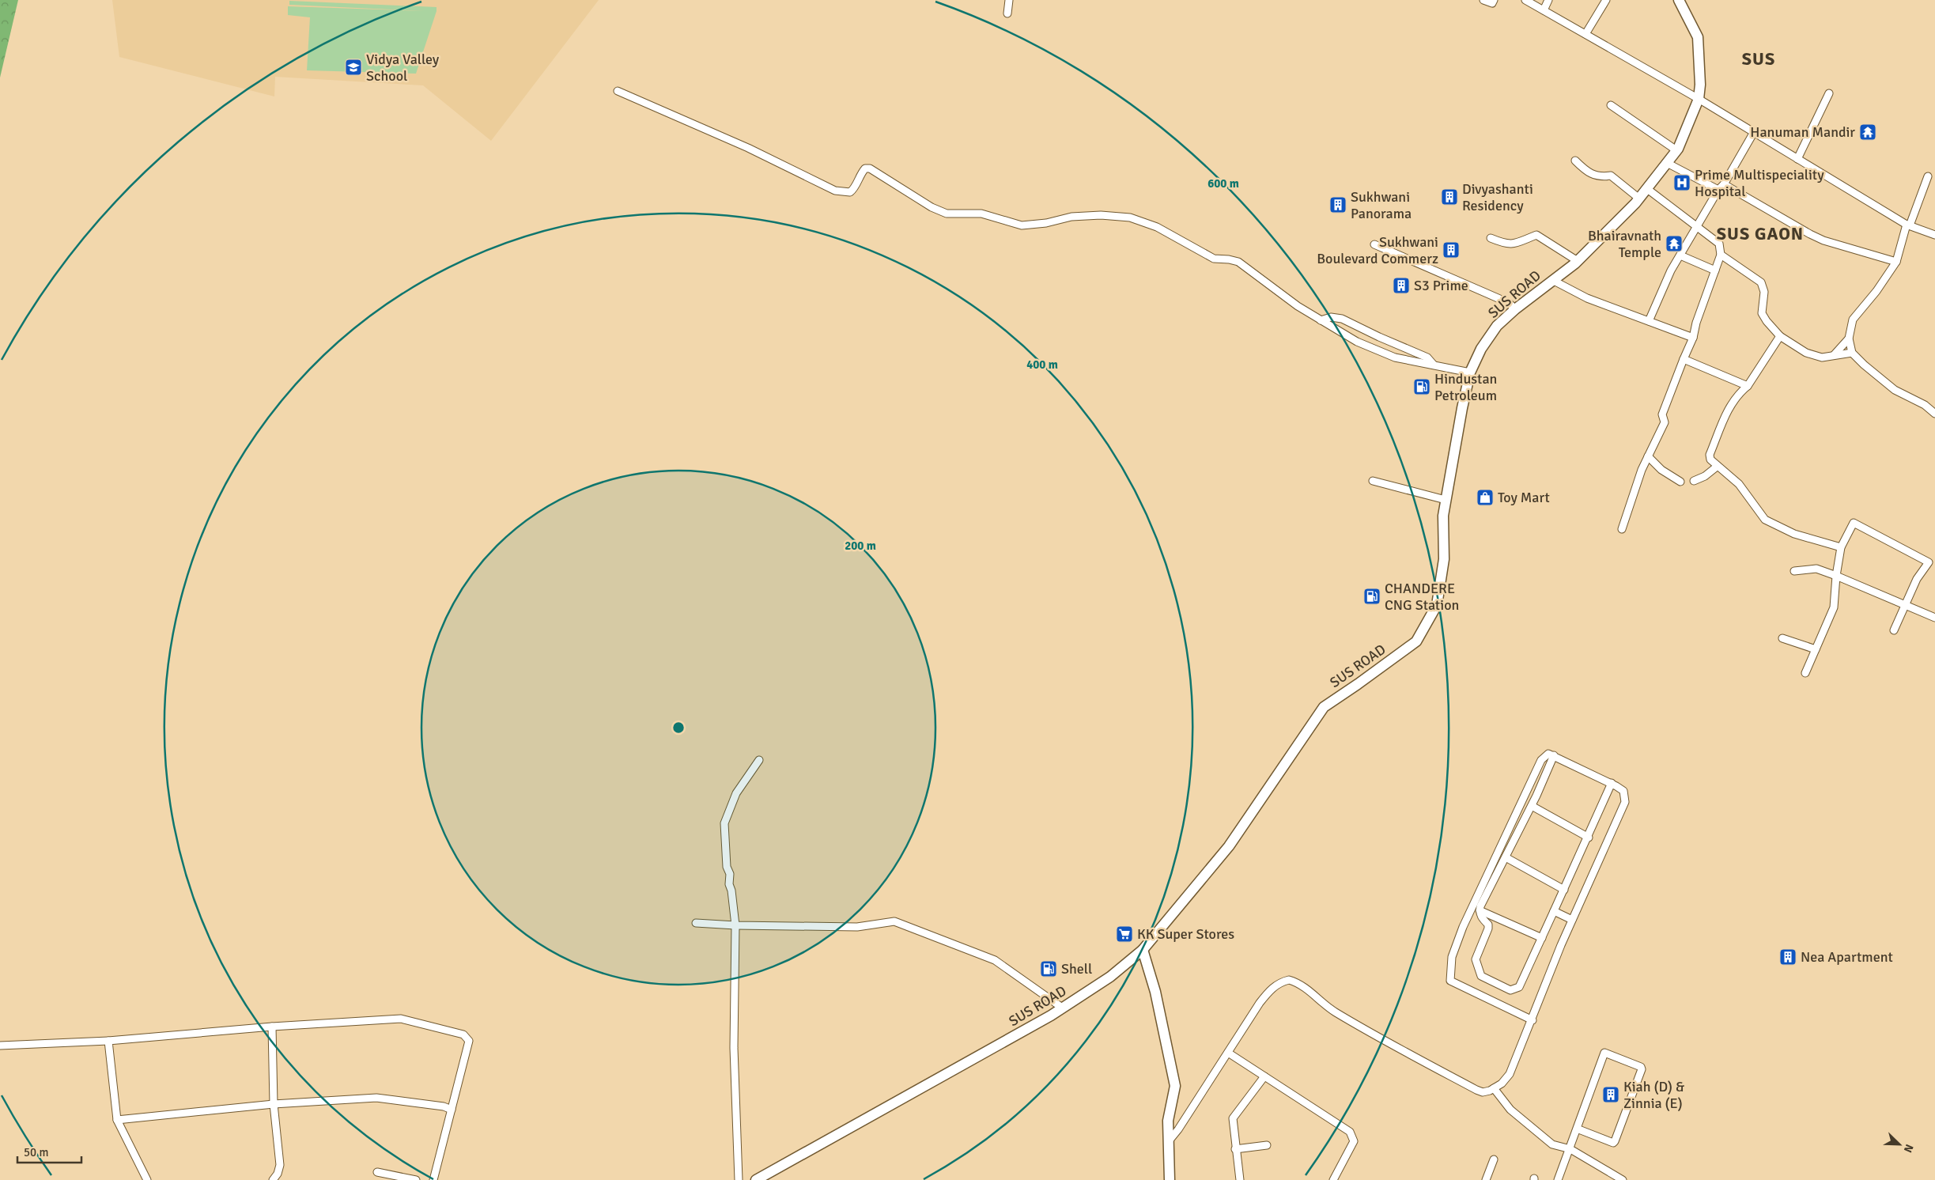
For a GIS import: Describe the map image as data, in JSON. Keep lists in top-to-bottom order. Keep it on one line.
{"streets":{"main road":["SUS ROAD"]},"districts":["SUS","SUS GAON"],"places":{"school or university":["Vidya Valley School"],"temple":["Hanuman Mandir","Bhairavnath Temple"],"hospital":["Prime Multispeciality Hospital"],"building":["Divyashanti Residency","Sukhwani Panorama","Sukhwani Boulevard Commerz","S3 Prime","Nea Apartment","Kiah (D) & Zinnia (E)"],"fuel station":["Hindustan Petroleum","CHANDERE CNG Station","Shell"],"shop":["Toy Mart"],"supermarket":["KK Super Stores"]},"scale_bar":"50 m","north":"bottom right","rings":["600 m","400 m","200 m"]}
